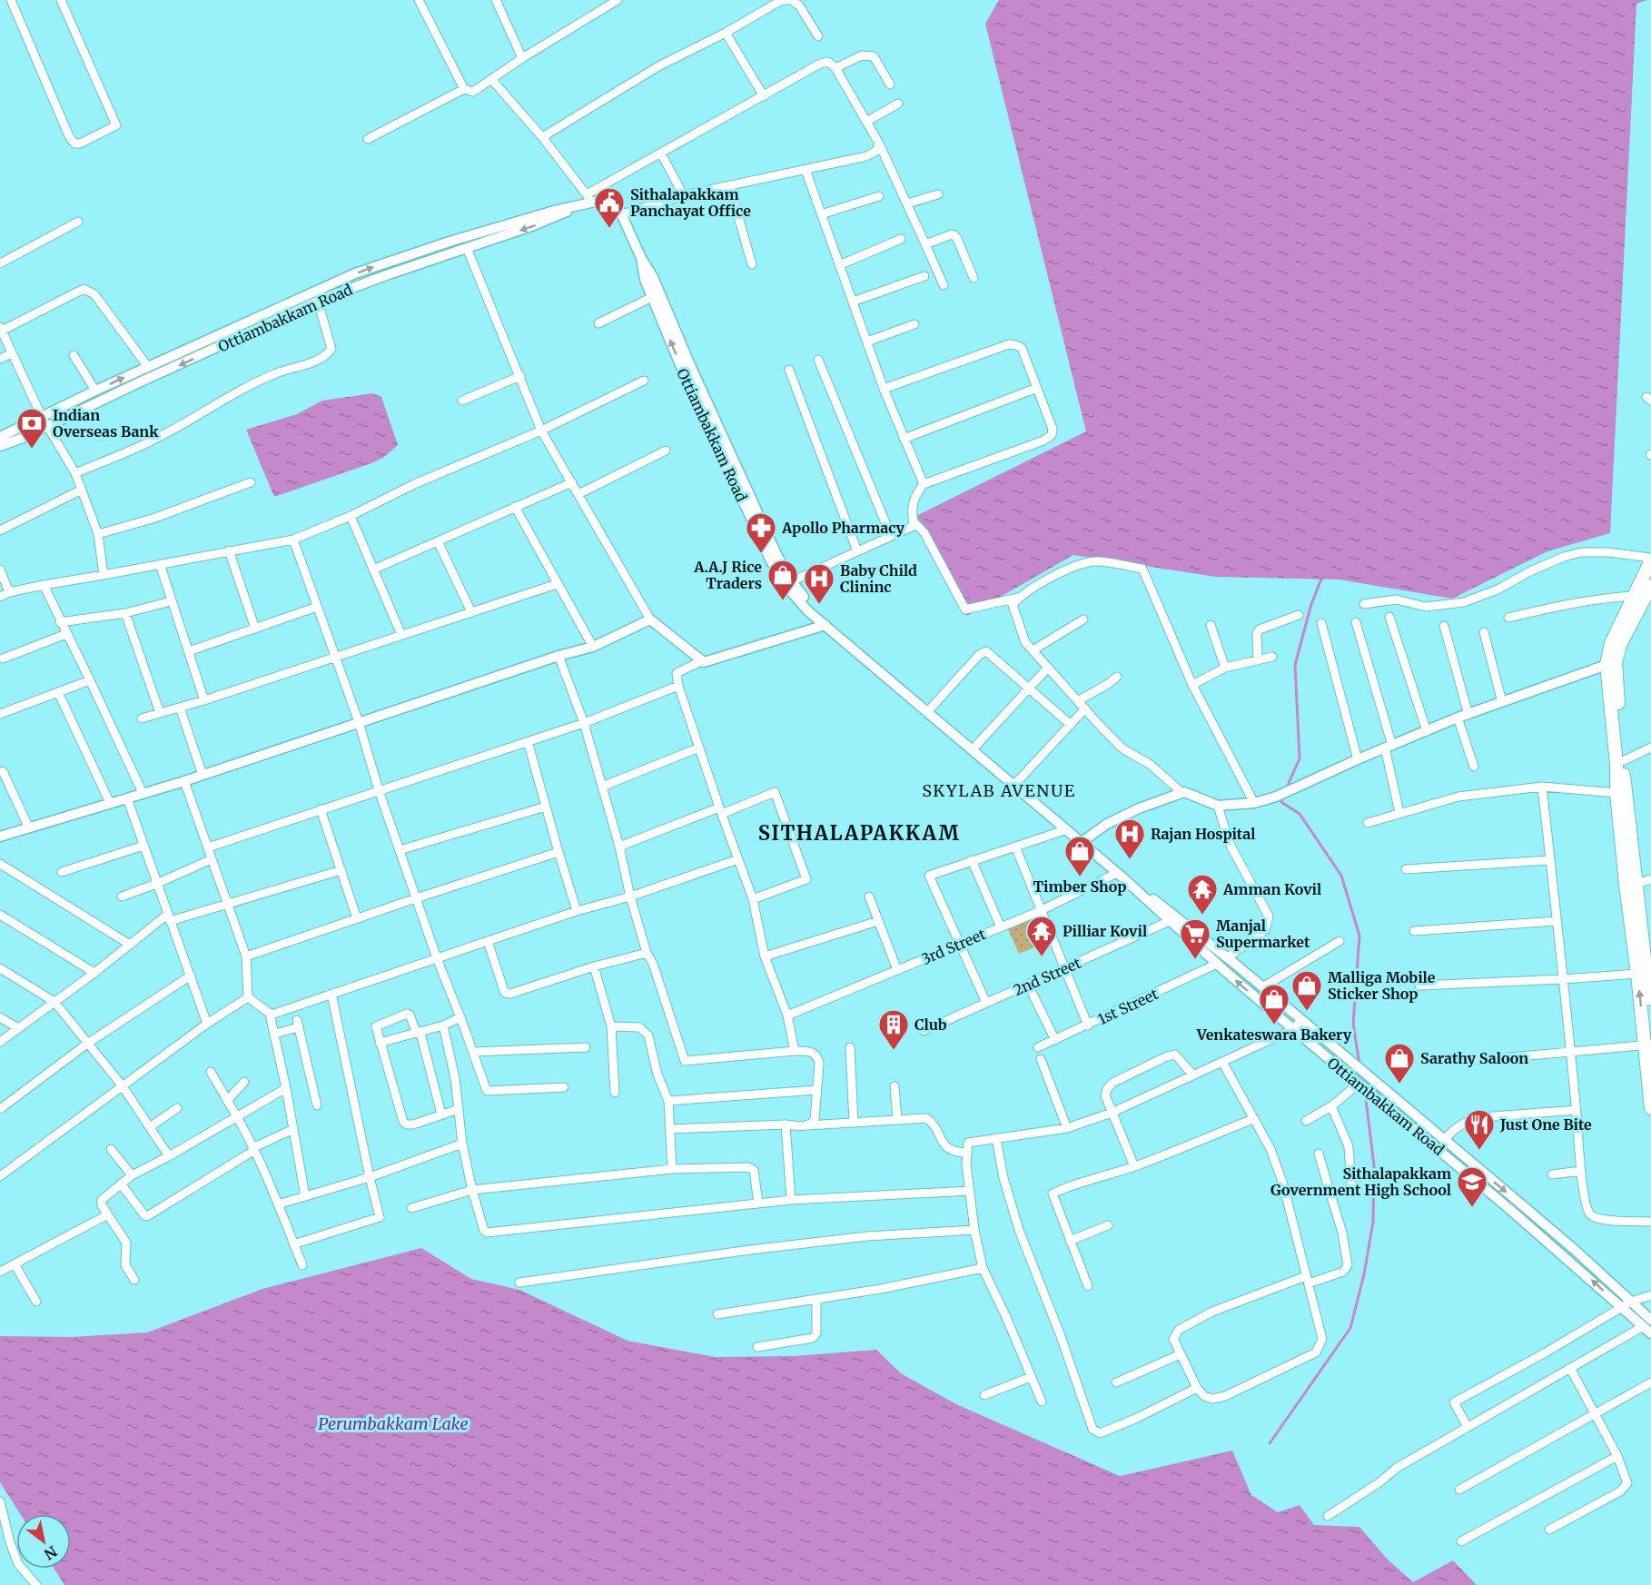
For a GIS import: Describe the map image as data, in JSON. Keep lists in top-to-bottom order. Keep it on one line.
{"streets":{"street":["Ottiambakkam Road","3rd Street","2nd Street","1st Street"]},"crossings":[["Ottiambakkam Road","3rd Street"],["Ottiambakkam Road","2nd Street"],["Ottiambakkam Road","1st Street"]],"districts":["SKYLAB AVENUE","SITHALAPAKKAM"],"water":["Perumbakkam Lake"],"places":{"public building":["Sithalapakkam Panchayat Office"],"bank":["Indian Overseas Bank"],"pharmacy":["Apollo Pharmacy"],"shop":["A.A.J Rice Traders","Timber Shop","Malliga Mobile Sticker Shop","Venkateswara Bakery","Sarathy Saloon"],"hospital":["Baby Child Clininc","Rajan Hospital"],"temple":["Amman Kovil","Pilliar Kovil"],"supermarket":["Manjal Supermarket"],"building":["Club"],"restaurant":["Just One Bite"],"school or university":["Sithalapakkam Government High School"]},"north":"bottom right"}
